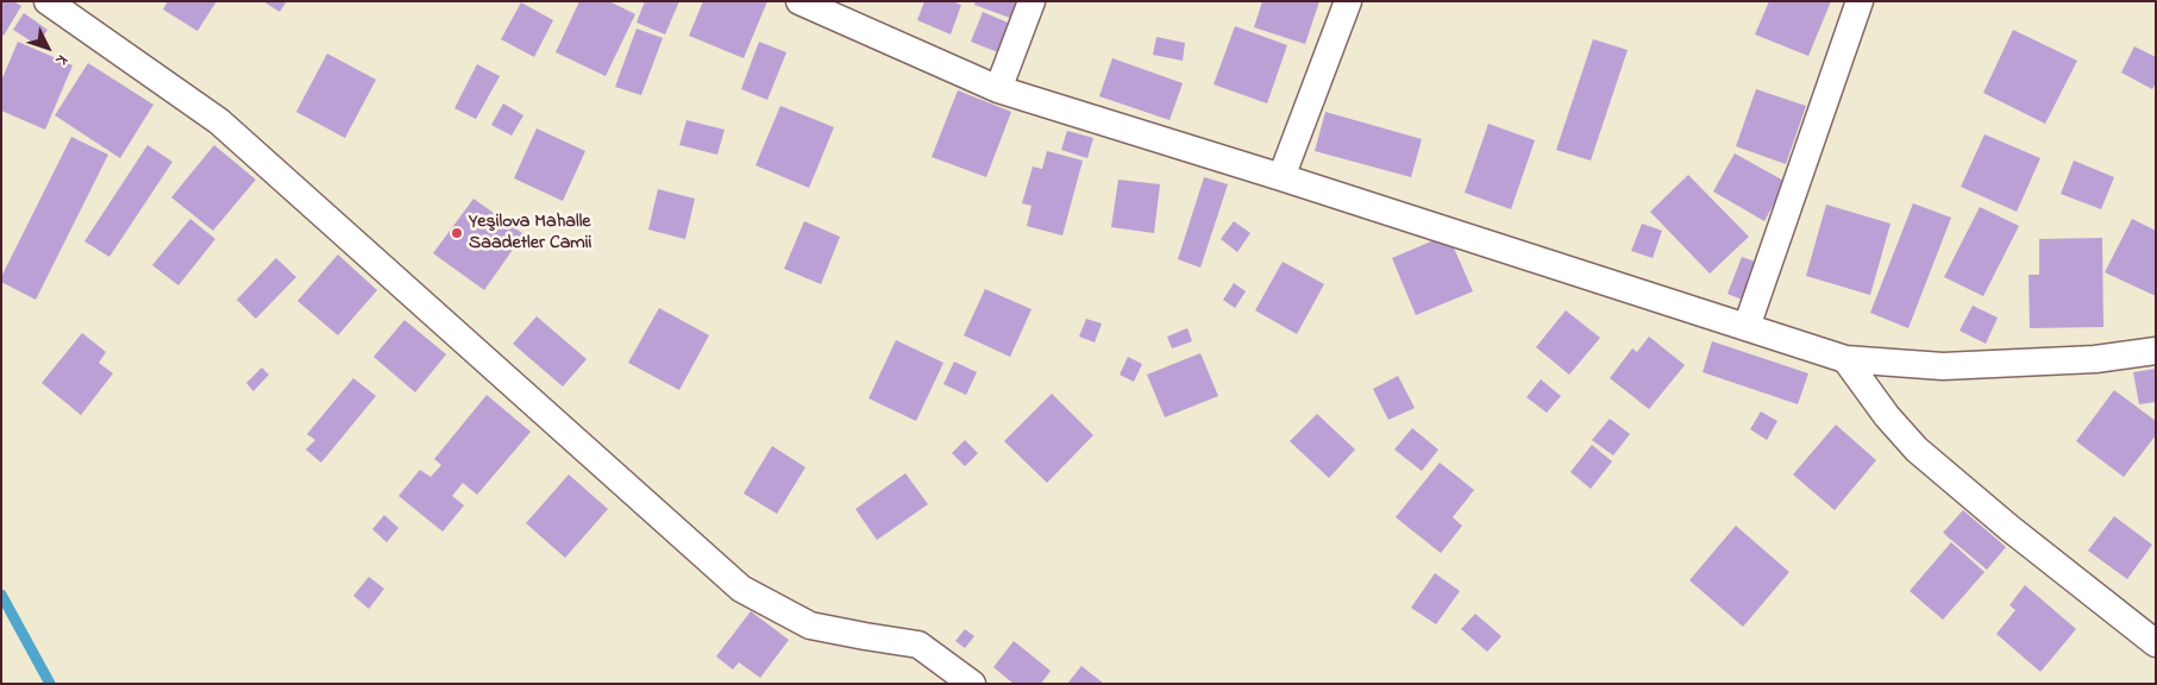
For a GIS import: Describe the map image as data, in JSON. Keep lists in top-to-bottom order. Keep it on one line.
{"places":["Yeşilova Mahalle Saadetler Camii"],"north":"bottom right"}
